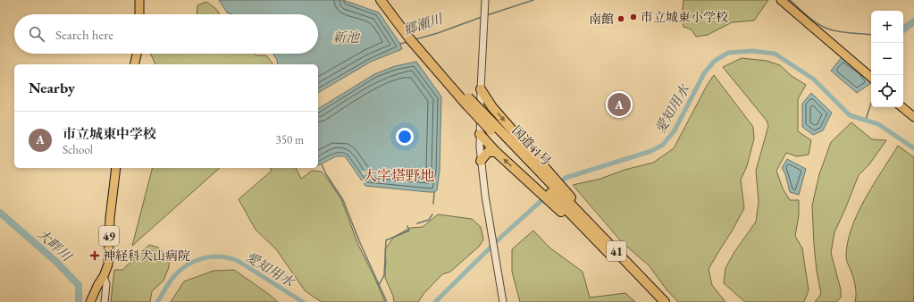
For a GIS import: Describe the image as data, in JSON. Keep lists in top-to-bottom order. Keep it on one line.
{"streets":{"highway":["国道41号","41"],"main road":["49"]},"districts":["大字塔野地"],"water":["郷瀬川","新池","愛知用水","大畔川"],"places":{"other":["市立城東小学校","南館"],"health":["神経科犬山病院"]},"page":{"map_buttons":["+","−"],"search":"Search here","heading":"Nearby","pins":"A","list":[{"mark":"A","name":"市立城東中学校","note":"School","value":"350 m"}]}}
